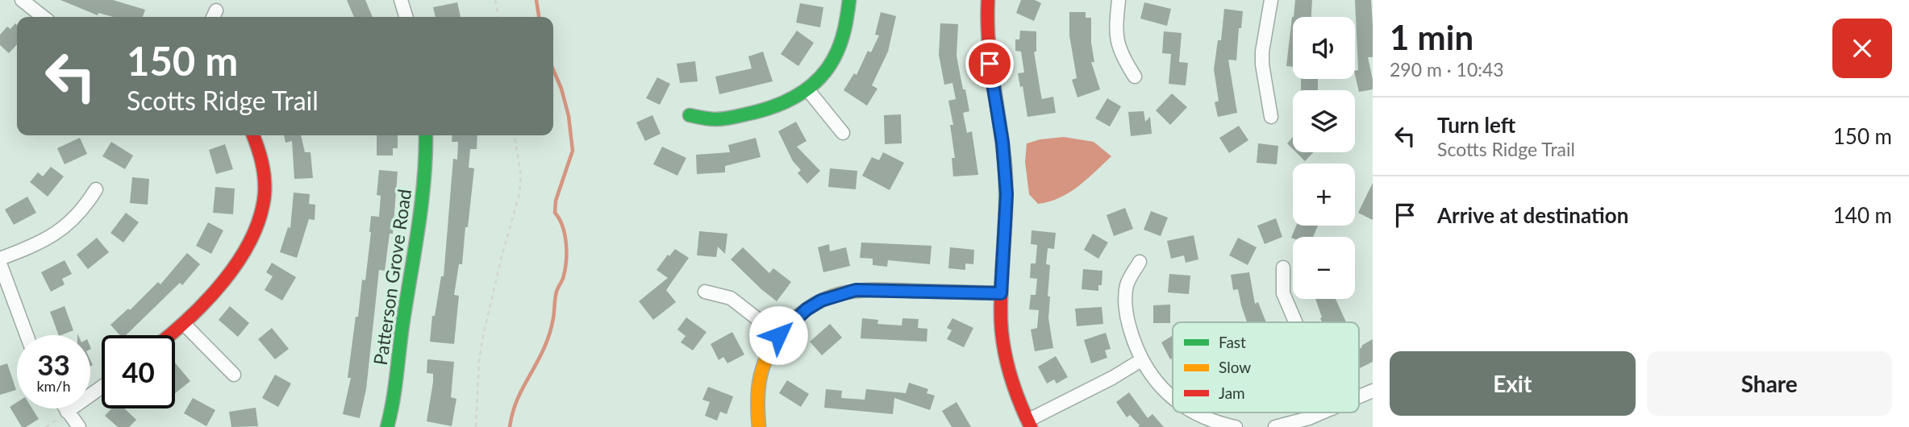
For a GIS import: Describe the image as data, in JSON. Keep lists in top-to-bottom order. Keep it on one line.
{"streets":{"street":["Patterson Grove Road"]},"legend":["Fast","Slow","Jam"],"page":{"heading":["1 min","290 m · 10:43"],"map_buttons":["+","−"],"turn":["150 m","Scotts Ridge Trail"],"list":[{"name":"Turn left","note":"Scotts Ridge Trail","value":"150 m"},{"name":"Arrive at destination","value":"140 m"}],"speed":"33 km/h","limit":"40","buttons":["Exit","Share"]}}
